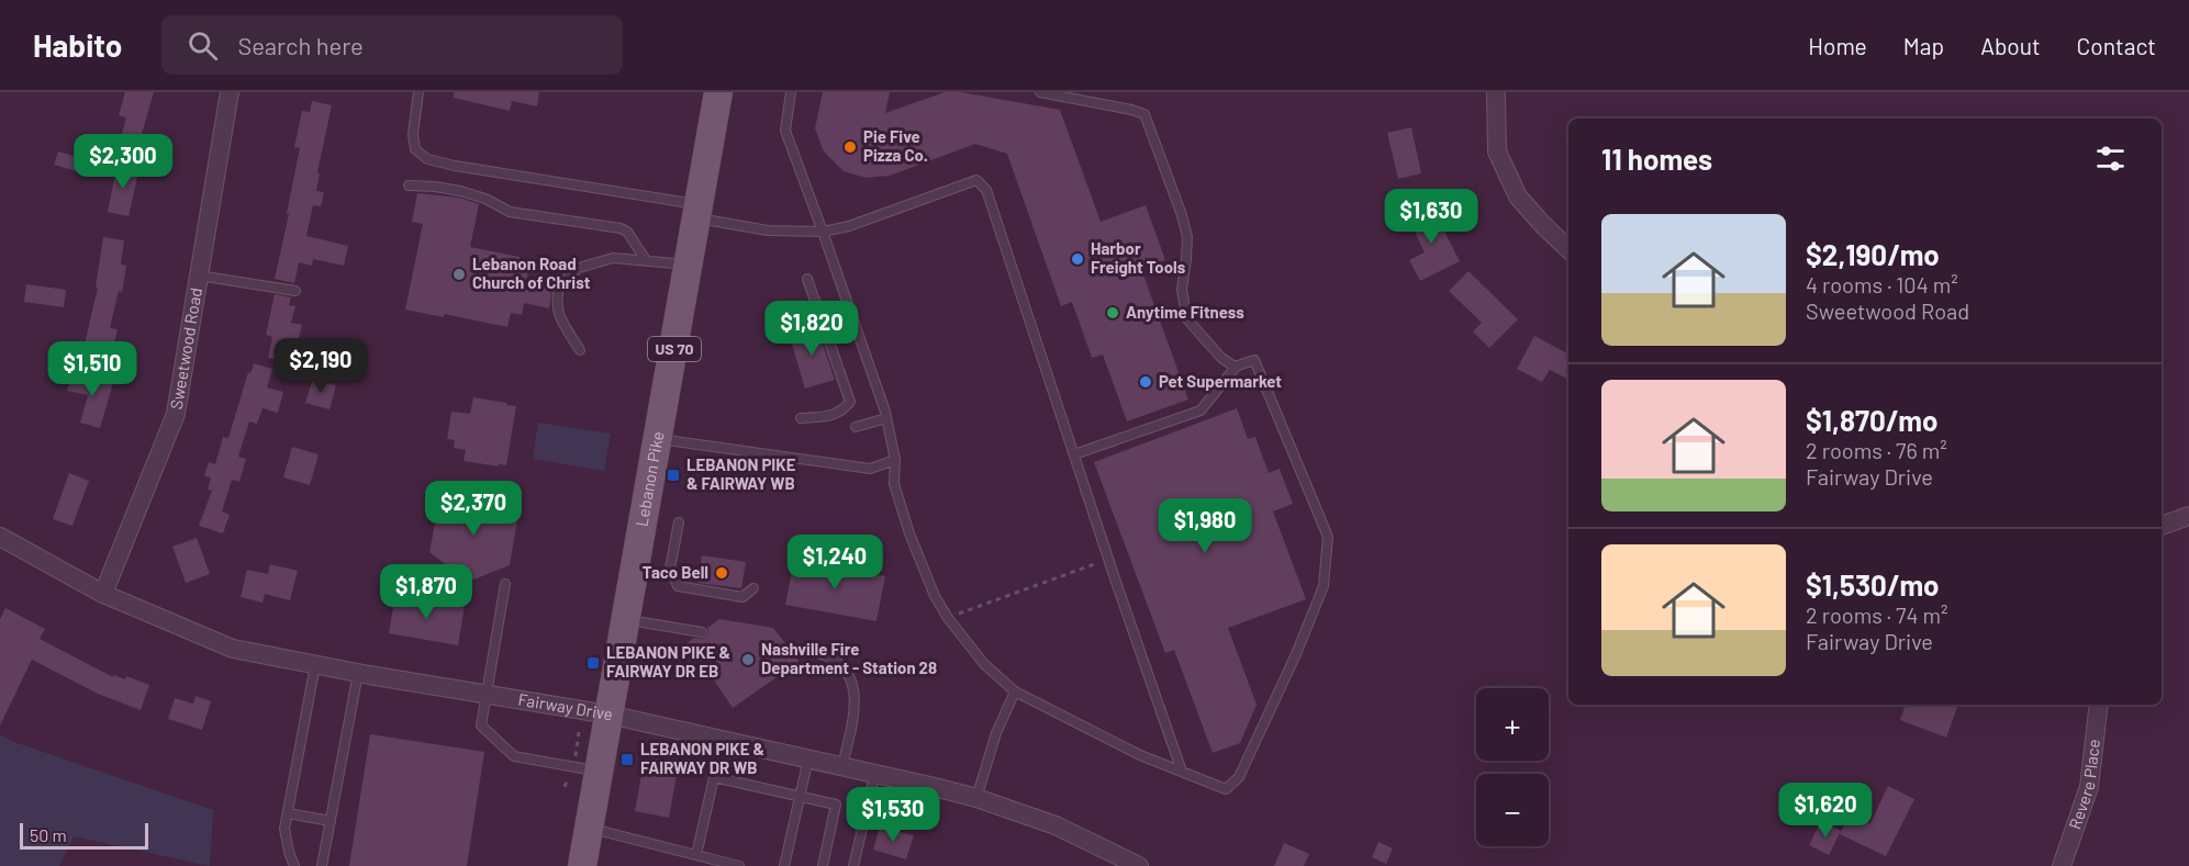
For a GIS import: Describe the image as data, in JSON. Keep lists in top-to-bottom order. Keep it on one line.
{"streets":{"main road":["US 70","Lebanon Pike"],"street":["Sweetwood Road","Fairway Drive","Revere Place"]},"crossings":[["Sweetwood Road","Fairway Drive"],["Lebanon Pike","Fairway Drive"]],"places":{"other":["Pie Five Pizza Co.","Harbor Freight Tools","Lebanon Road Church of Christ","Anytime Fitness","Pet Supermarket","Taco Bell","Nashville Fire Department - Station 28"],"transit":["LEBANON PIKE & FAIRWAY WB","LEBANON PIKE & FAIRWAY DR EB","LEBANON PIKE & FAIRWAY DR WB"]},"scale_bar":"50 m","page":{"header":"Habito","search":"Search here","nav":["Home","Map","About","Contact"],"heading":"11 homes","price":["$2,300","$1,630","$1,820","$2,190","$1,510","$2,370","$1,980","$1,240","$1,870","$1,620","$1,530"],"list":[{"name":"$2,190/mo","note":"4 rooms · 104 m² · Sweetwood Road"},{"name":"$1,870/mo","note":"2 rooms · 76 m² · Fairway Drive"},{"name":"$1,530/mo","note":"2 rooms · 74 m² · Fairway Drive"}],"map_buttons":["+","−"],"scale":"50 m"}}
